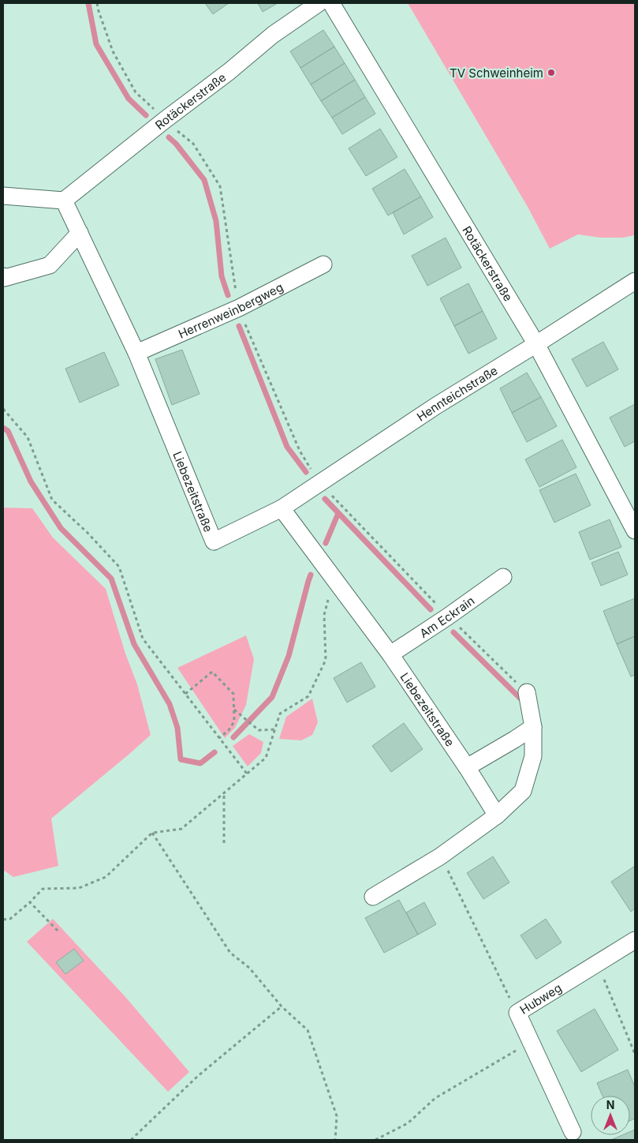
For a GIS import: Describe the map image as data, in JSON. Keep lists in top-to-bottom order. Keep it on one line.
{"streets":{"street":["Rotäckerstraße","Herrenweinbergweg","Hennteichstraße","Liebezeitstraße","Am Eckrain","Hubweg"]},"crossings":[["Rotäckerstraße","Hennteichstraße"],["Rotäckerstraße","Liebezeitstraße"],["Herrenweinbergweg","Liebezeitstraße"],["Hennteichstraße","Liebezeitstraße"],["Liebezeitstraße","Am Eckrain"]],"places":["TV Schweinheim"],"north":"top"}
